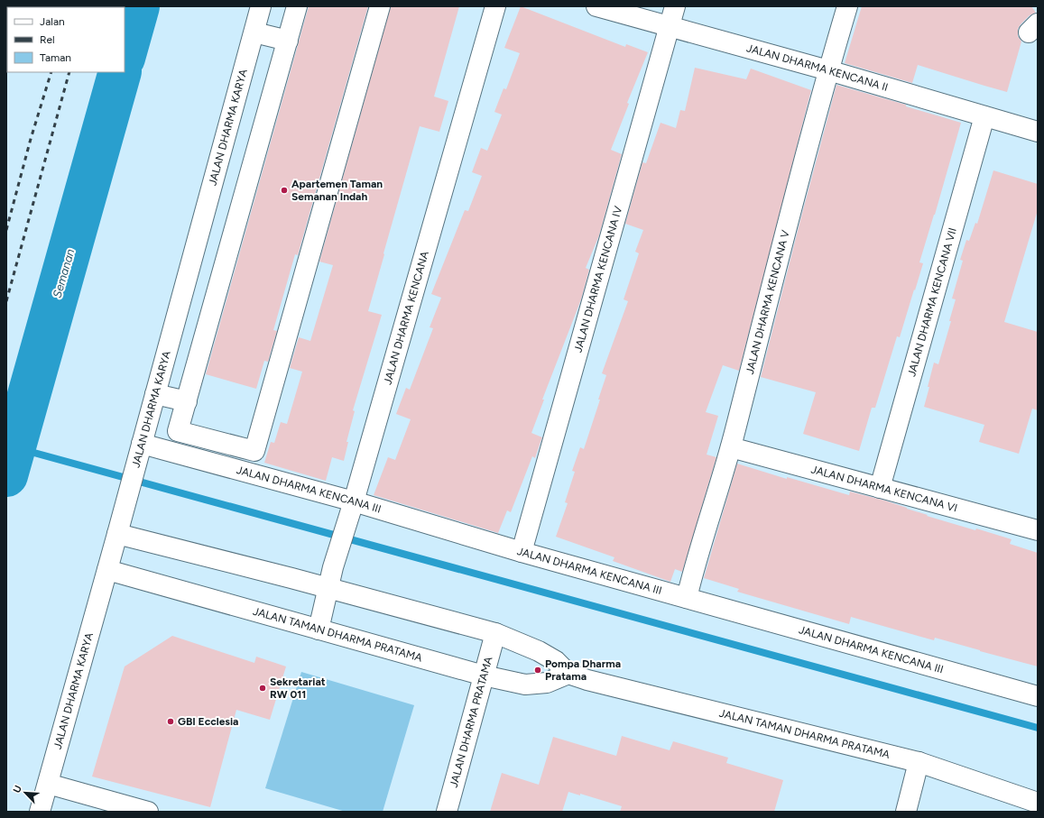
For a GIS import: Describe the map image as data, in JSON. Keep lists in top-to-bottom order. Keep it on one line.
{"streets":{"street":["JALAN DHARMA KENCANA II","JALAN DHARMA KARYA","JALAN DHARMA KENCANA IV","JALAN DHARMA KENCANA V","JALAN DHARMA KENCANA VII","JALAN DHARMA KENCANA","JALAN DHARMA KENCANA VI","JALAN DHARMA KENCANA III","JALAN TAMAN DHARMA PRATAMA","JALAN DHARMA PRATAMA"]},"crossings":[["JALAN DHARMA KENCANA II","JALAN DHARMA KENCANA IV"],["JALAN DHARMA KENCANA II","JALAN DHARMA KENCANA V"],["JALAN DHARMA KENCANA II","JALAN DHARMA KENCANA VII"],["JALAN DHARMA KARYA","JALAN DHARMA KENCANA III"],["JALAN DHARMA KARYA","JALAN TAMAN DHARMA PRATAMA"],["JALAN DHARMA KENCANA IV","JALAN DHARMA KENCANA III"],["JALAN DHARMA KENCANA V","JALAN DHARMA KENCANA VI"],["JALAN DHARMA KENCANA V","JALAN DHARMA KENCANA III"],["JALAN DHARMA KENCANA VII","JALAN DHARMA KENCANA VI"],["JALAN DHARMA KENCANA","JALAN DHARMA KENCANA III"],["JALAN DHARMA KENCANA","JALAN TAMAN DHARMA PRATAMA"],["JALAN TAMAN DHARMA PRATAMA","JALAN DHARMA PRATAMA"]],"water":["Semanan"],"places":["Apartemen Taman Semanan Indah","Pompa Dharma Pratama","Sekretariat RW 011","GBI Ecclesia"],"legend":["Jalan","Rel","Taman"],"north":"top left"}
